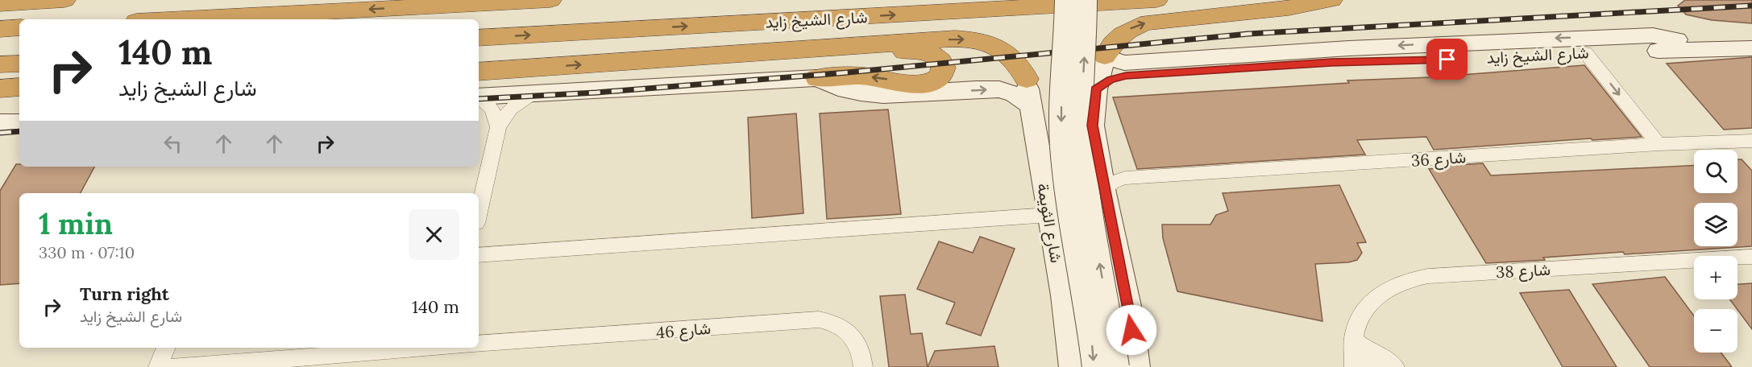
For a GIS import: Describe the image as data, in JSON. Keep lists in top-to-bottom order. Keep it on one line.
{"streets":{"highway":["شارع الشيخ زايد"],"street":["شارع 36","شارع الثويمة","شارع 38","شارع 46"]},"page":{"turn":["140 m","شارع الشيخ زايد"],"map_buttons":["+","−"],"heading":["1 min","330 m · 07:10"],"list":[{"name":"Turn right","note":"شارع الشيخ زايد","value":"140 m"}]}}
